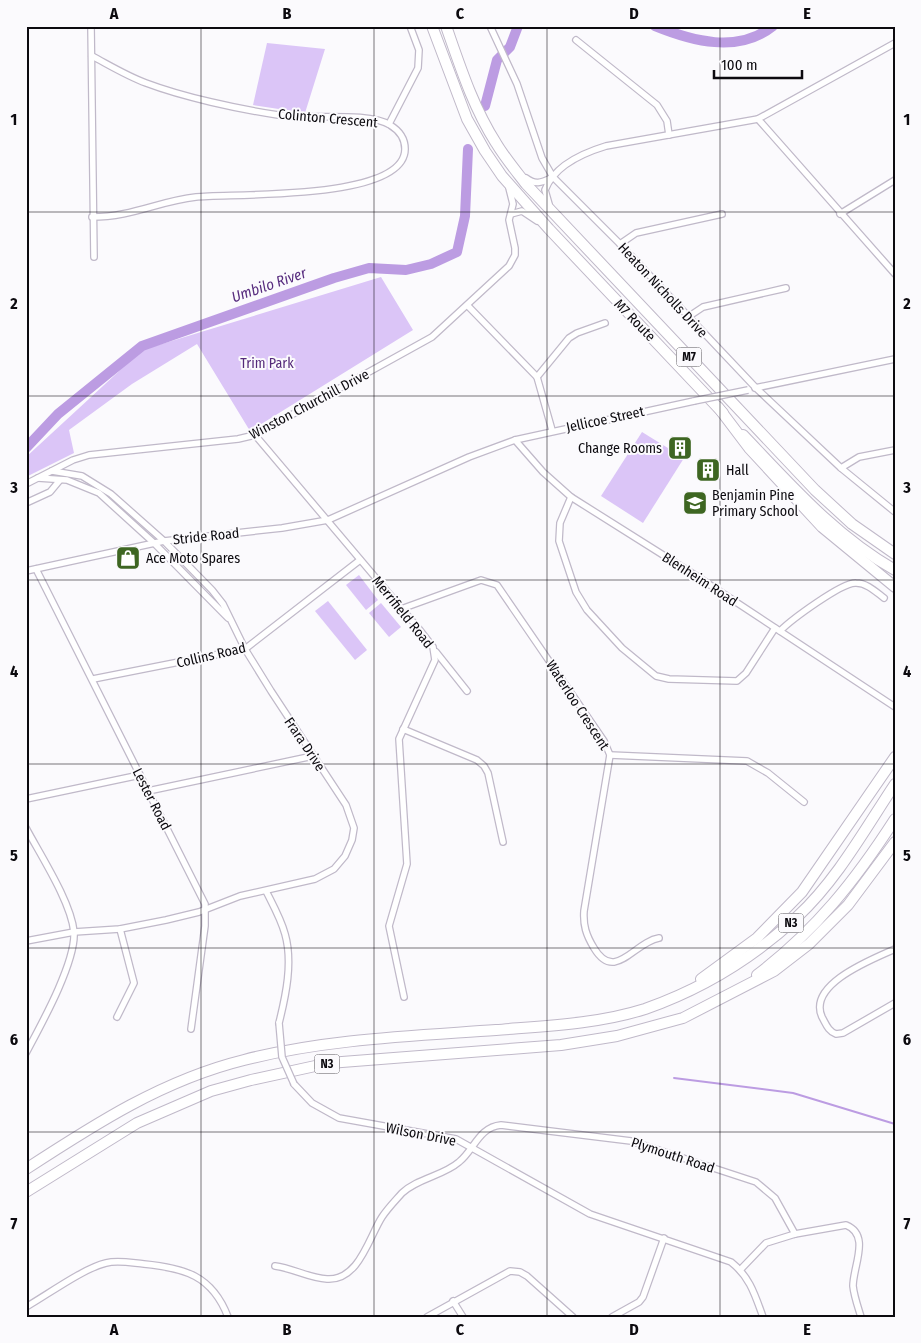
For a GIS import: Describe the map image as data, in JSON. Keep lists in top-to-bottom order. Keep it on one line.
{"streets":{"highway":["M7 Route","M7","N3"],"street":["Colinton Crescent","Heaton Nicholls Drive","Winston Churchill Drive","Jellicoe Street","Stride Road","Blenheim Road","Merrifield Road","Collins Road","Waterloo Crescent","Frara Drive","Lester Road","Wilson Drive","Plymouth Road"]},"crossings":[["Heaton Nicholls Drive","Jellicoe Street"],["M7 Route","Winston Churchill Drive"],["Winston Churchill Drive","Merrifield Road"],["Winston Churchill Drive","Frara Drive"],["Jellicoe Street","Stride Road"],["Jellicoe Street","Blenheim Road"],["Jellicoe Street","Merrifield Road"],["Stride Road","Merrifield Road"],["Stride Road","Frara Drive"],["Stride Road","Lester Road"],["Merrifield Road","Collins Road"],["Merrifield Road","Waterloo Crescent"],["Collins Road","Frara Drive"],["Collins Road","Lester Road"],["Frara Drive","Wilson Drive"],["Wilson Drive","Plymouth Road"]],"water":["Umbilo River"],"parks":["Trim Park"],"places":{"building":["Change Rooms","Hall"],"school or university":["Benjamin Pine Primary School"],"shop":["Ace Moto Spares"]},"scale_bar":"100 m","grid":{"columns":["A","B","C","D","E"],"rows":["1","2","3","4","5","6","7"]}}
